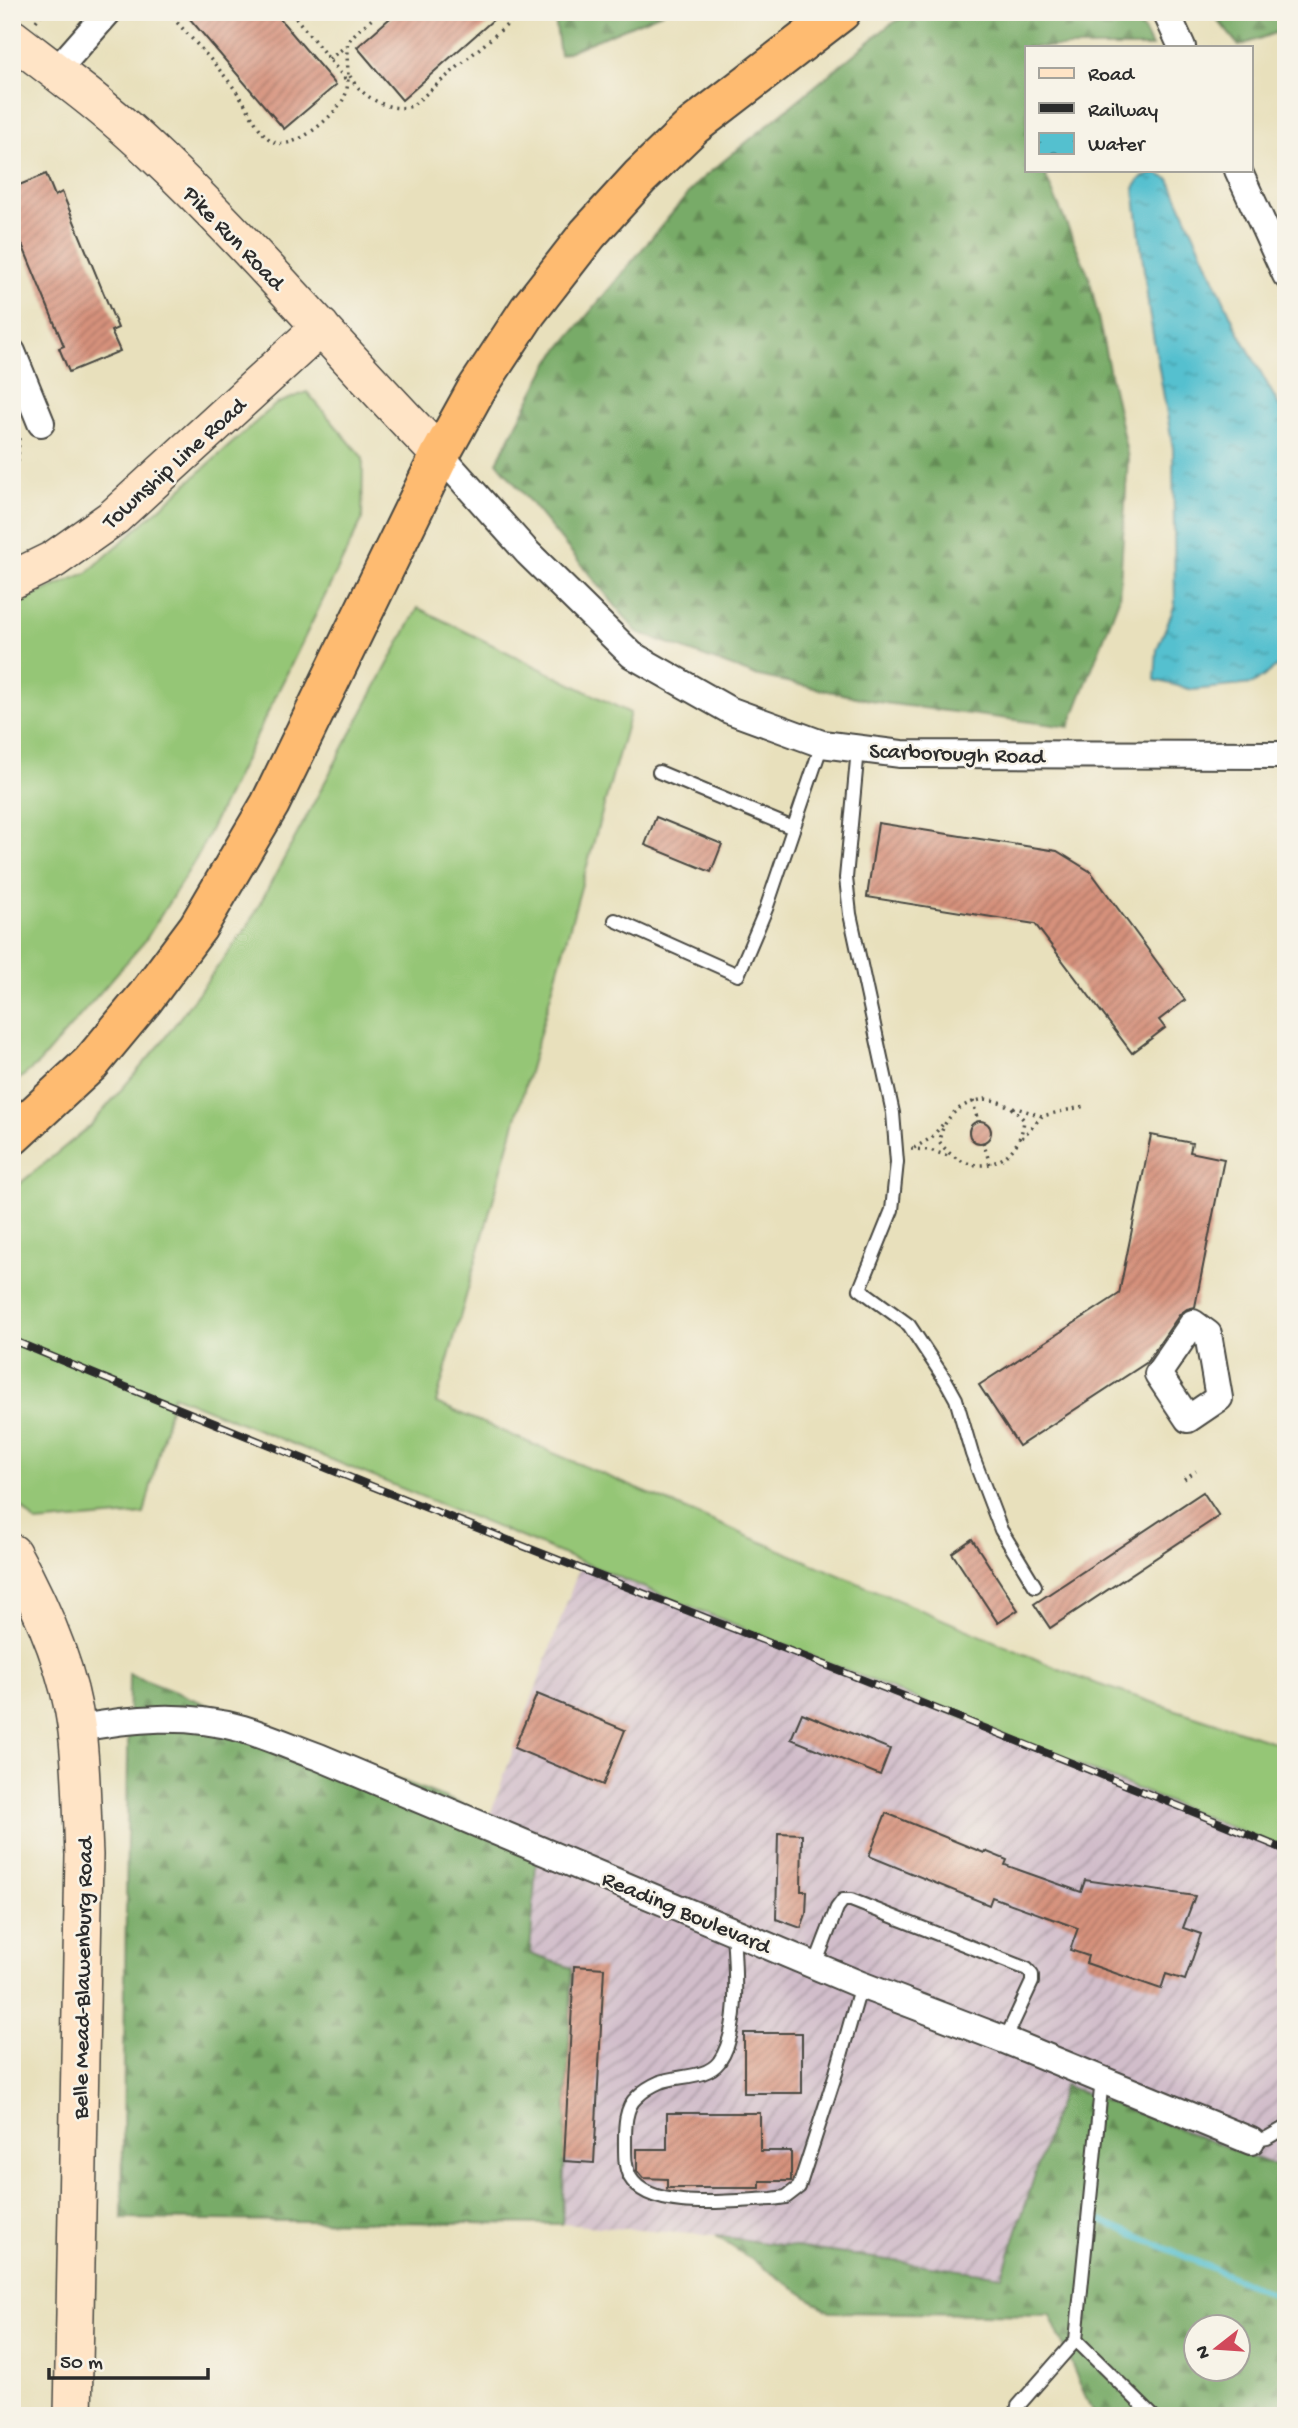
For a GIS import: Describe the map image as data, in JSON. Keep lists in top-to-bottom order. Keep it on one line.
{"streets":{"street":["Pike Run Road","Township Line Road","Scarborough Road","Reading Boulevard","Belle Mead-Blawenburg Road"]},"crossings":[["Pike Run Road","Township Line Road"],["Pike Run Road","Scarborough Road"],["Reading Boulevard","Belle Mead-Blawenburg Road"]],"legend":["Road","Railway","Water"],"scale_bar":"50 m","north":"left"}
